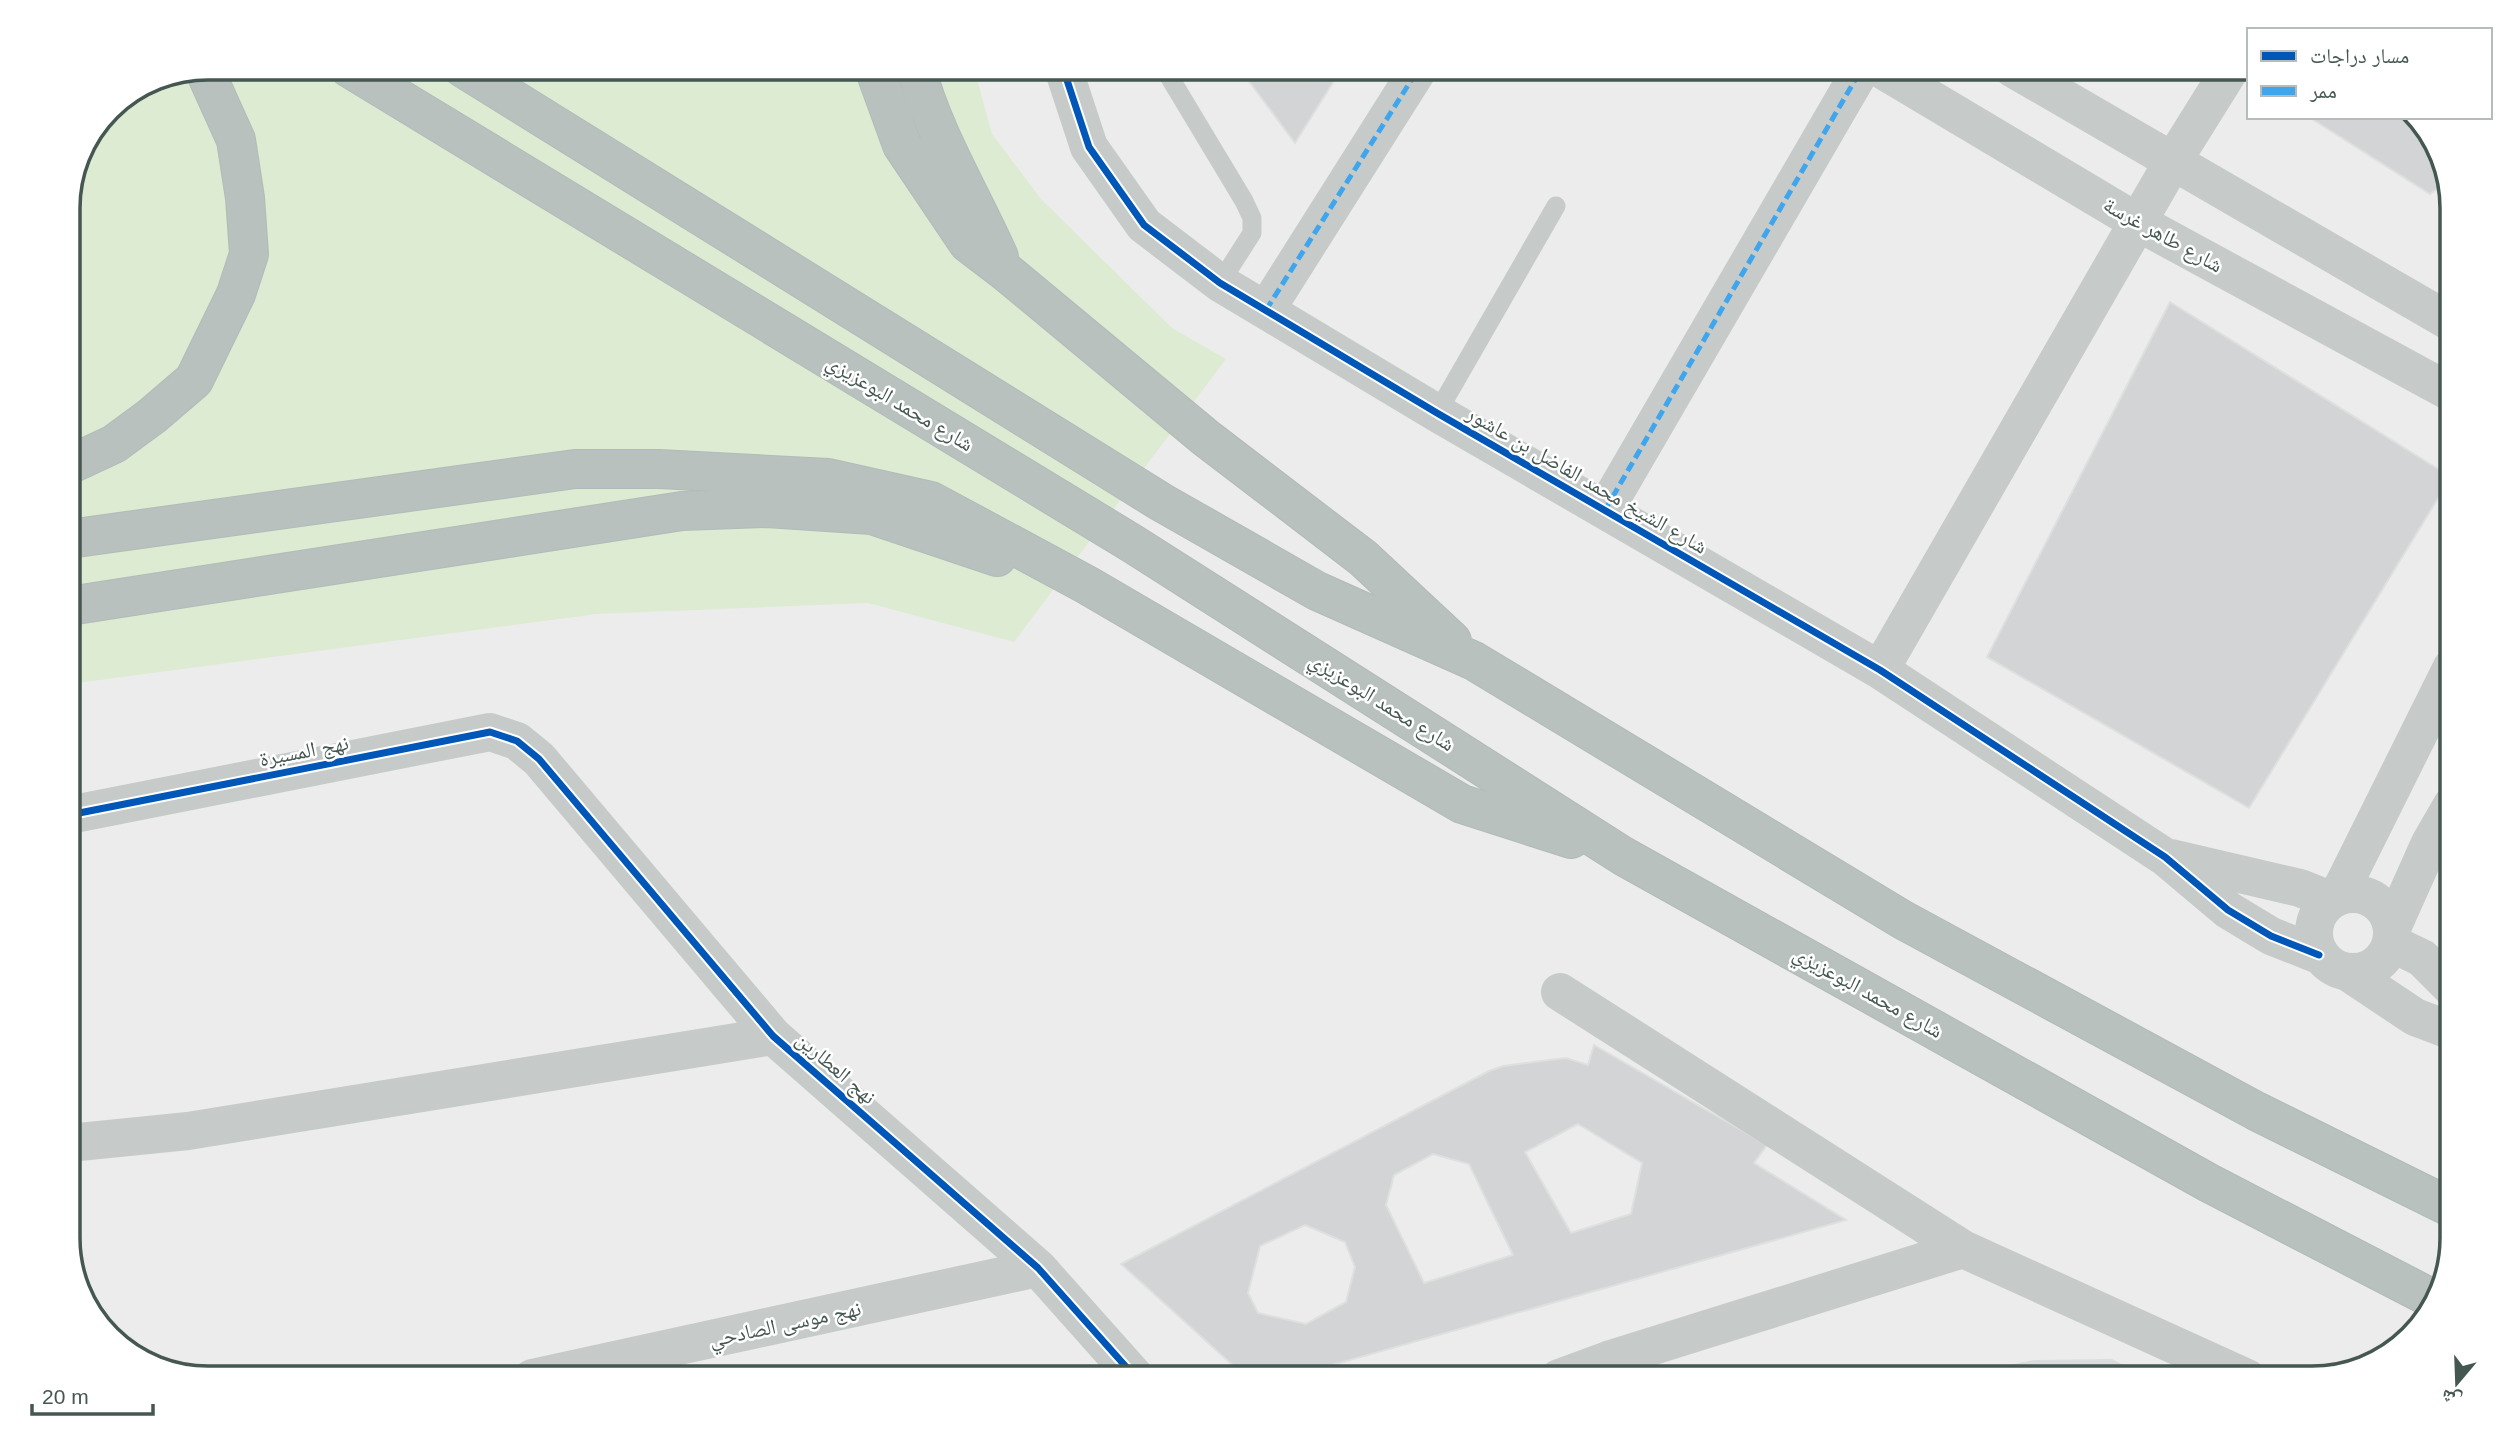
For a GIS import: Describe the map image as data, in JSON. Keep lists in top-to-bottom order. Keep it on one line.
{"streets":{"highway":["شارع محمد البوعزيزي"],"street":["شارع طاهر غرسة","شارع الشيخ محمد الفاضل بن عاشور","نهج المسيرة","نهج العطارين","نهج موسى الصادحي"]},"crossings":[["نهج المسيرة","نهج العطارين"],["نهج العطارين","نهج موسى الصادحي"]],"legend":["مسار دراجات","ممر"],"scale_bar":"20 m","north":"bottom"}
